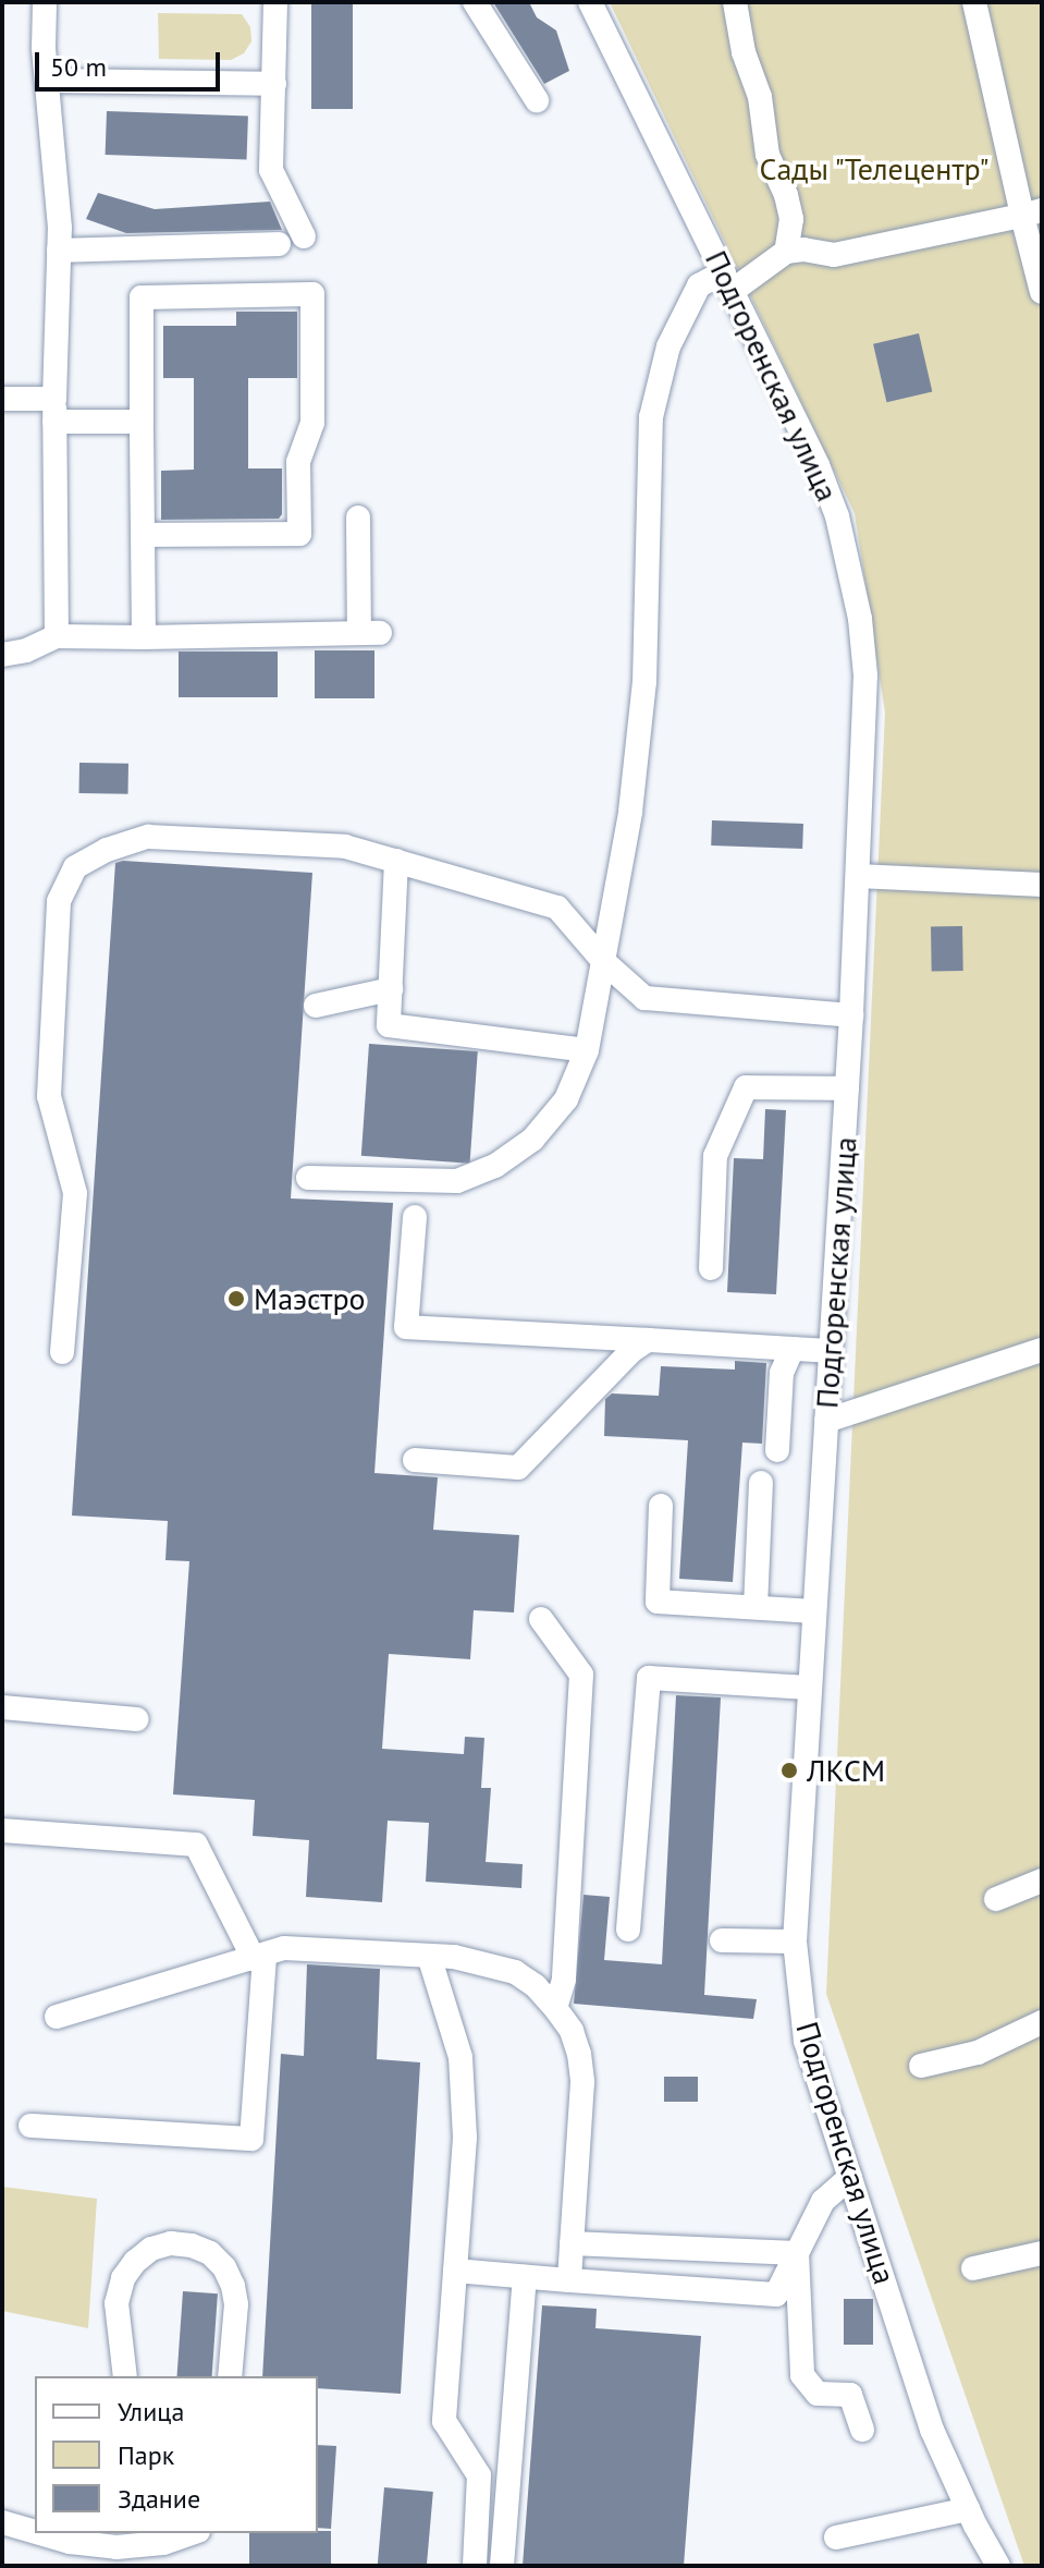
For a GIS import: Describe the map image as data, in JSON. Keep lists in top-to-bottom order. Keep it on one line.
{"streets":{"street":["Подгоренская улица"]},"parks":["Сады \"Телецентр\""],"places":["Маэстро","ЛКСМ"],"legend":["Улица","Парк","Здание"],"scale_bar":"50 m"}
